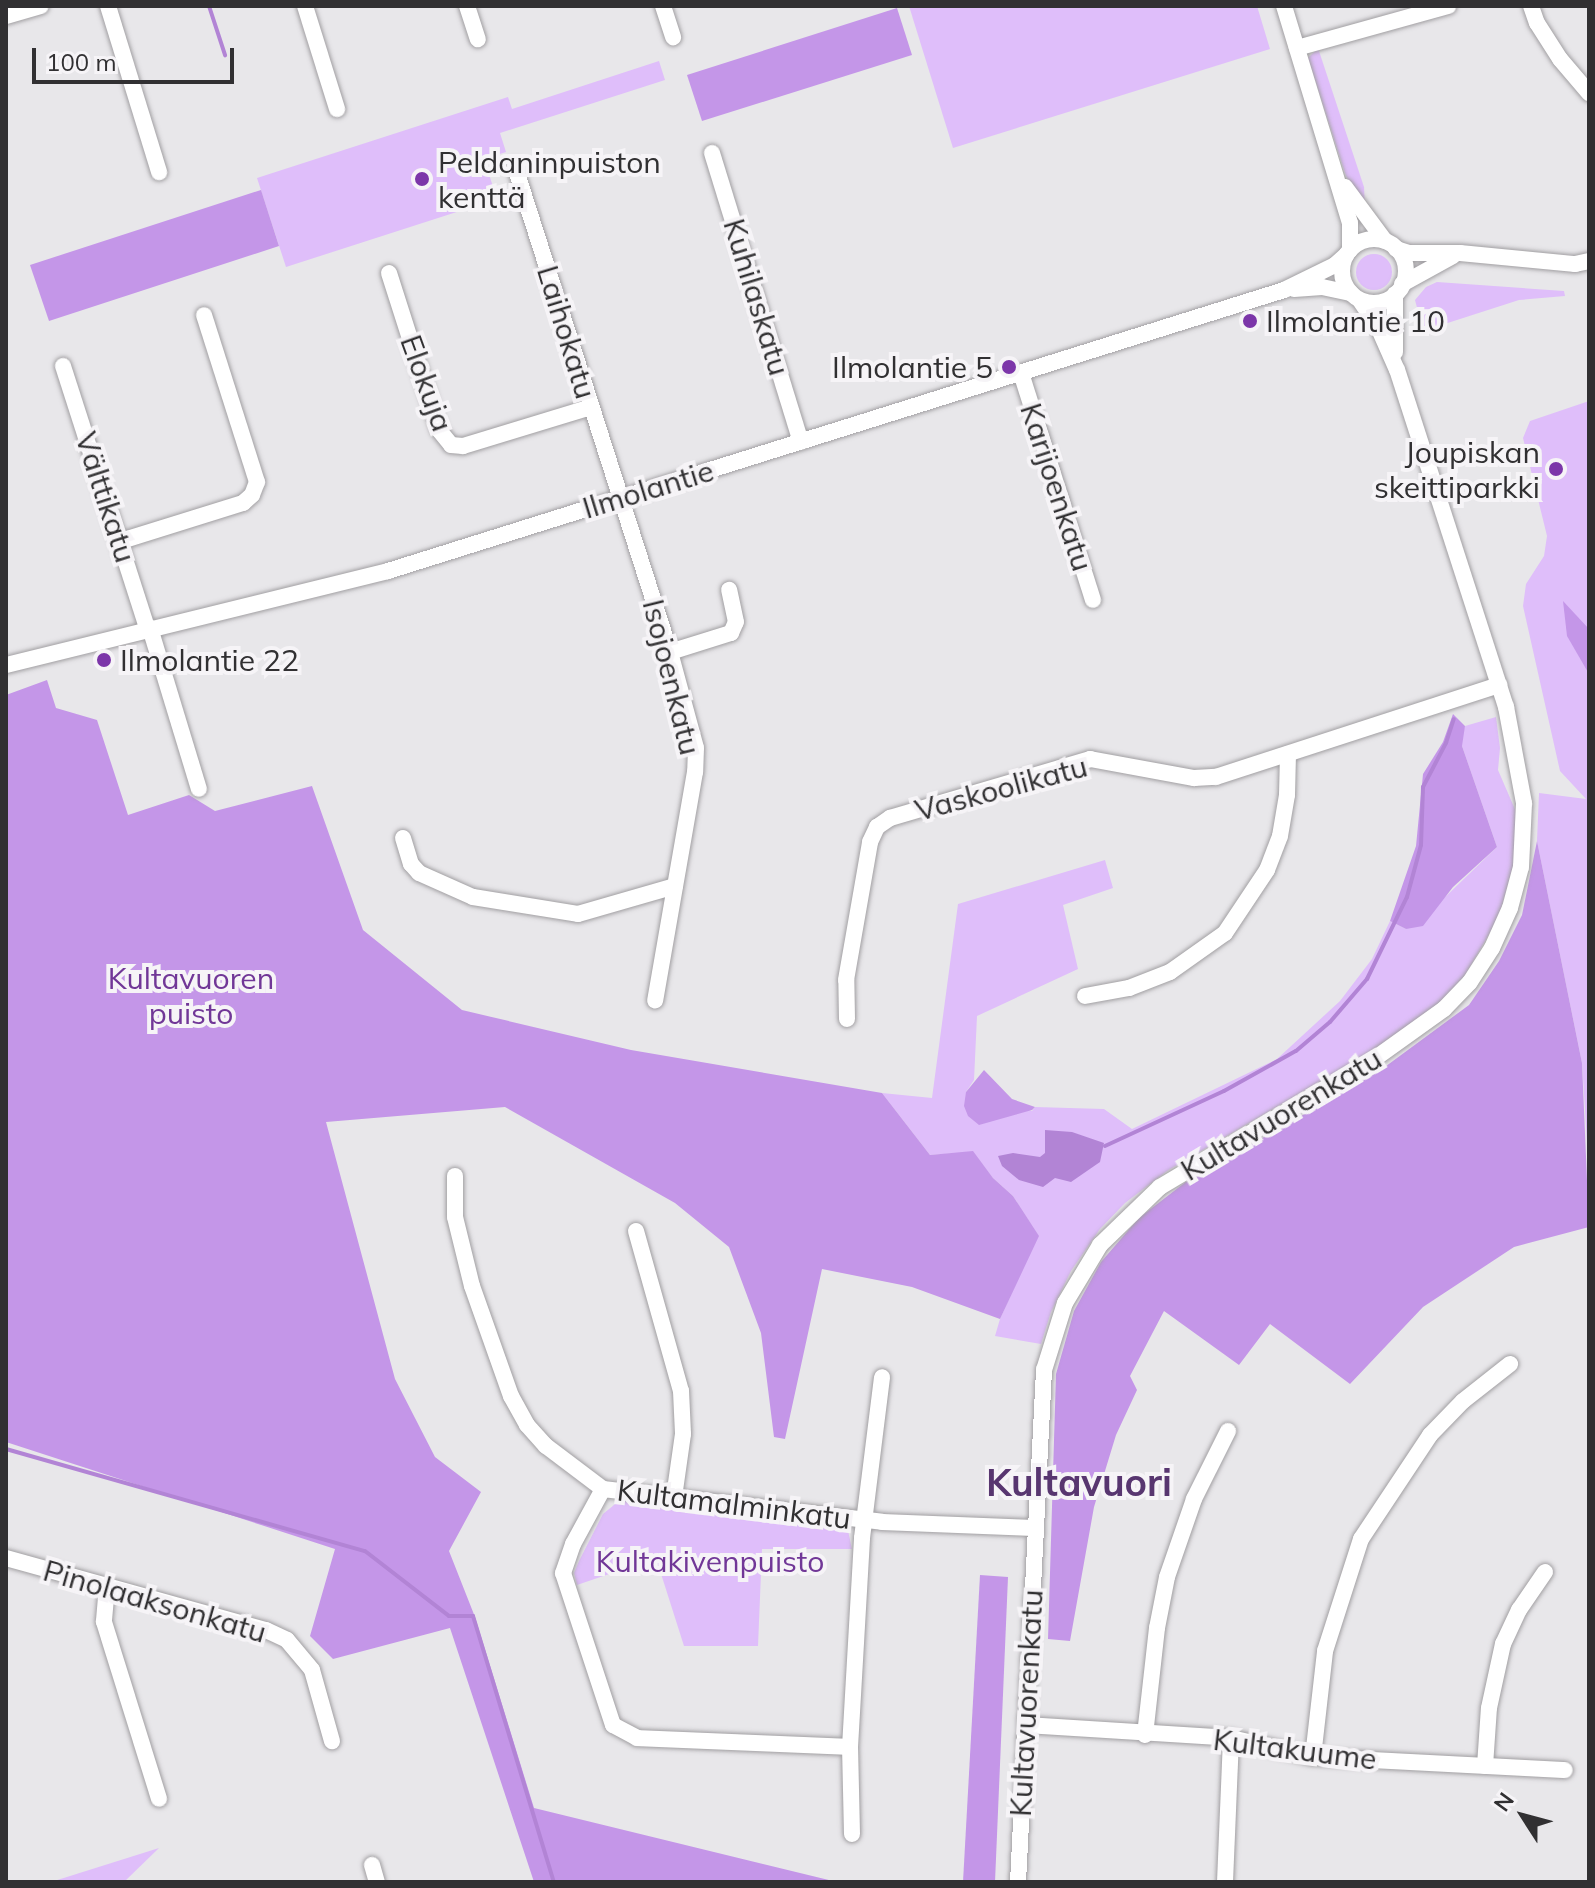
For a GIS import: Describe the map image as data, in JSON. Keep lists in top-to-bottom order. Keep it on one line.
{"streets":{"street":["Kuhilaskatu","Laihokatu","Elokuja","Karijoenkatu","Ilmolantie","Välttikatu","Isojoenkatu","Vaskoolikatu","Kultavuorenkatu","Kultamalminkatu","Pinolaaksonkatu","Kultakuume"]},"crossings":[["Kuhilaskatu","Ilmolantie"],["Laihokatu","Elokuja"],["Laihokatu","Ilmolantie"],["Laihokatu","Isojoenkatu"],["Karijoenkatu","Ilmolantie"],["Ilmolantie","Välttikatu"],["Ilmolantie","Isojoenkatu"],["Ilmolantie","Kultavuorenkatu"],["Vaskoolikatu","Kultavuorenkatu"],["Kultavuorenkatu","Kultamalminkatu"],["Kultavuorenkatu","Kultakuume"]],"districts":["Kultavuori"],"parks":["Kultavuoren puisto","Kultakivenpuisto"],"places":["Peldaninpuiston kenttä","Ilmolantie 10","Ilmolantie 5","Joupiskan skeittiparkki","Ilmolantie 22"],"scale_bar":"100 m","north":"top left"}
